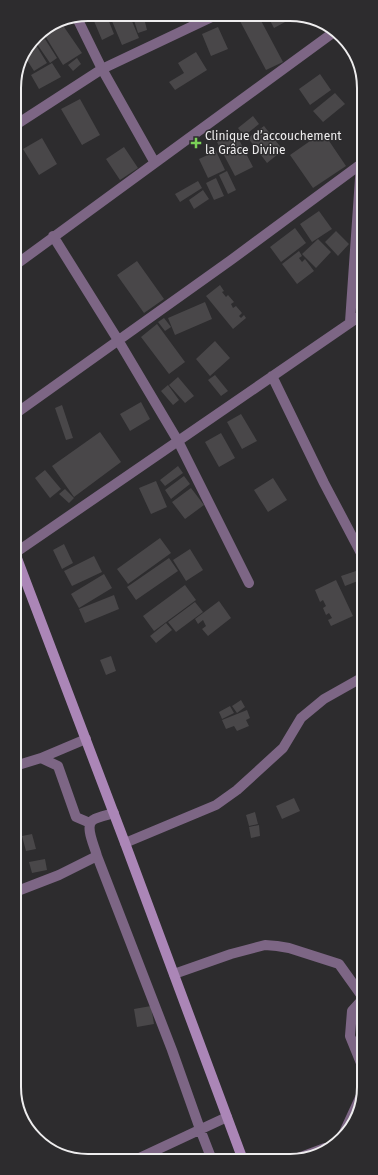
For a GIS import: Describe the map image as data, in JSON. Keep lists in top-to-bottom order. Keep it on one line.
{"places":{"health":["Clinique d’accouchement la Grâce Divine"]}}
